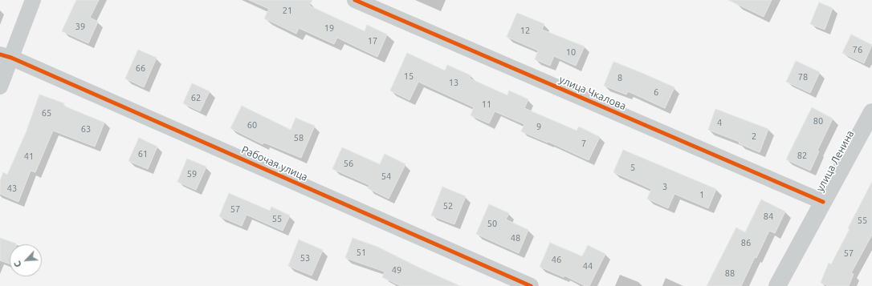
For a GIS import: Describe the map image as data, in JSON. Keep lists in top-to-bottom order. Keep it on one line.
{"streets":{"street":["улица Чкалова","улица Ленина","Рабочая улица"]},"crossings":[["улица Чкалова","улица Ленина"]],"house_numbers":["21","39","19","12","17","76","10","66","15","78","8","13","6","62","11","65","80","4","60","9","63","2","58","7","61","82","41","56","5","59","54","3","43","1","52","57","84","55","55","50","48","86","51","57","53","46","44","49","88"],"north":"bottom left"}
